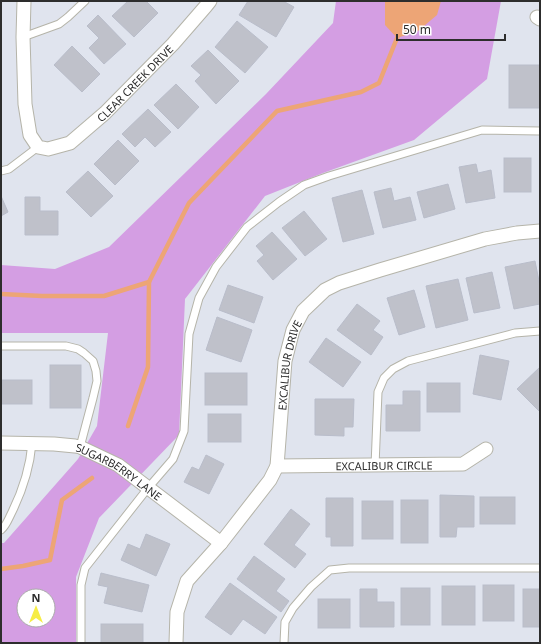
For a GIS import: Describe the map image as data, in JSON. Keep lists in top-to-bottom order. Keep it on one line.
{"streets":{"street":["CLEAR CREEK DRIVE","EXCALIBUR DRIVE","EXCALIBUR CIRCLE","SUGARBERRY LANE"]},"crossings":[["EXCALIBUR DRIVE","EXCALIBUR CIRCLE"],["EXCALIBUR DRIVE","SUGARBERRY LANE"]],"scale_bar":"50 m","north":"top"}
